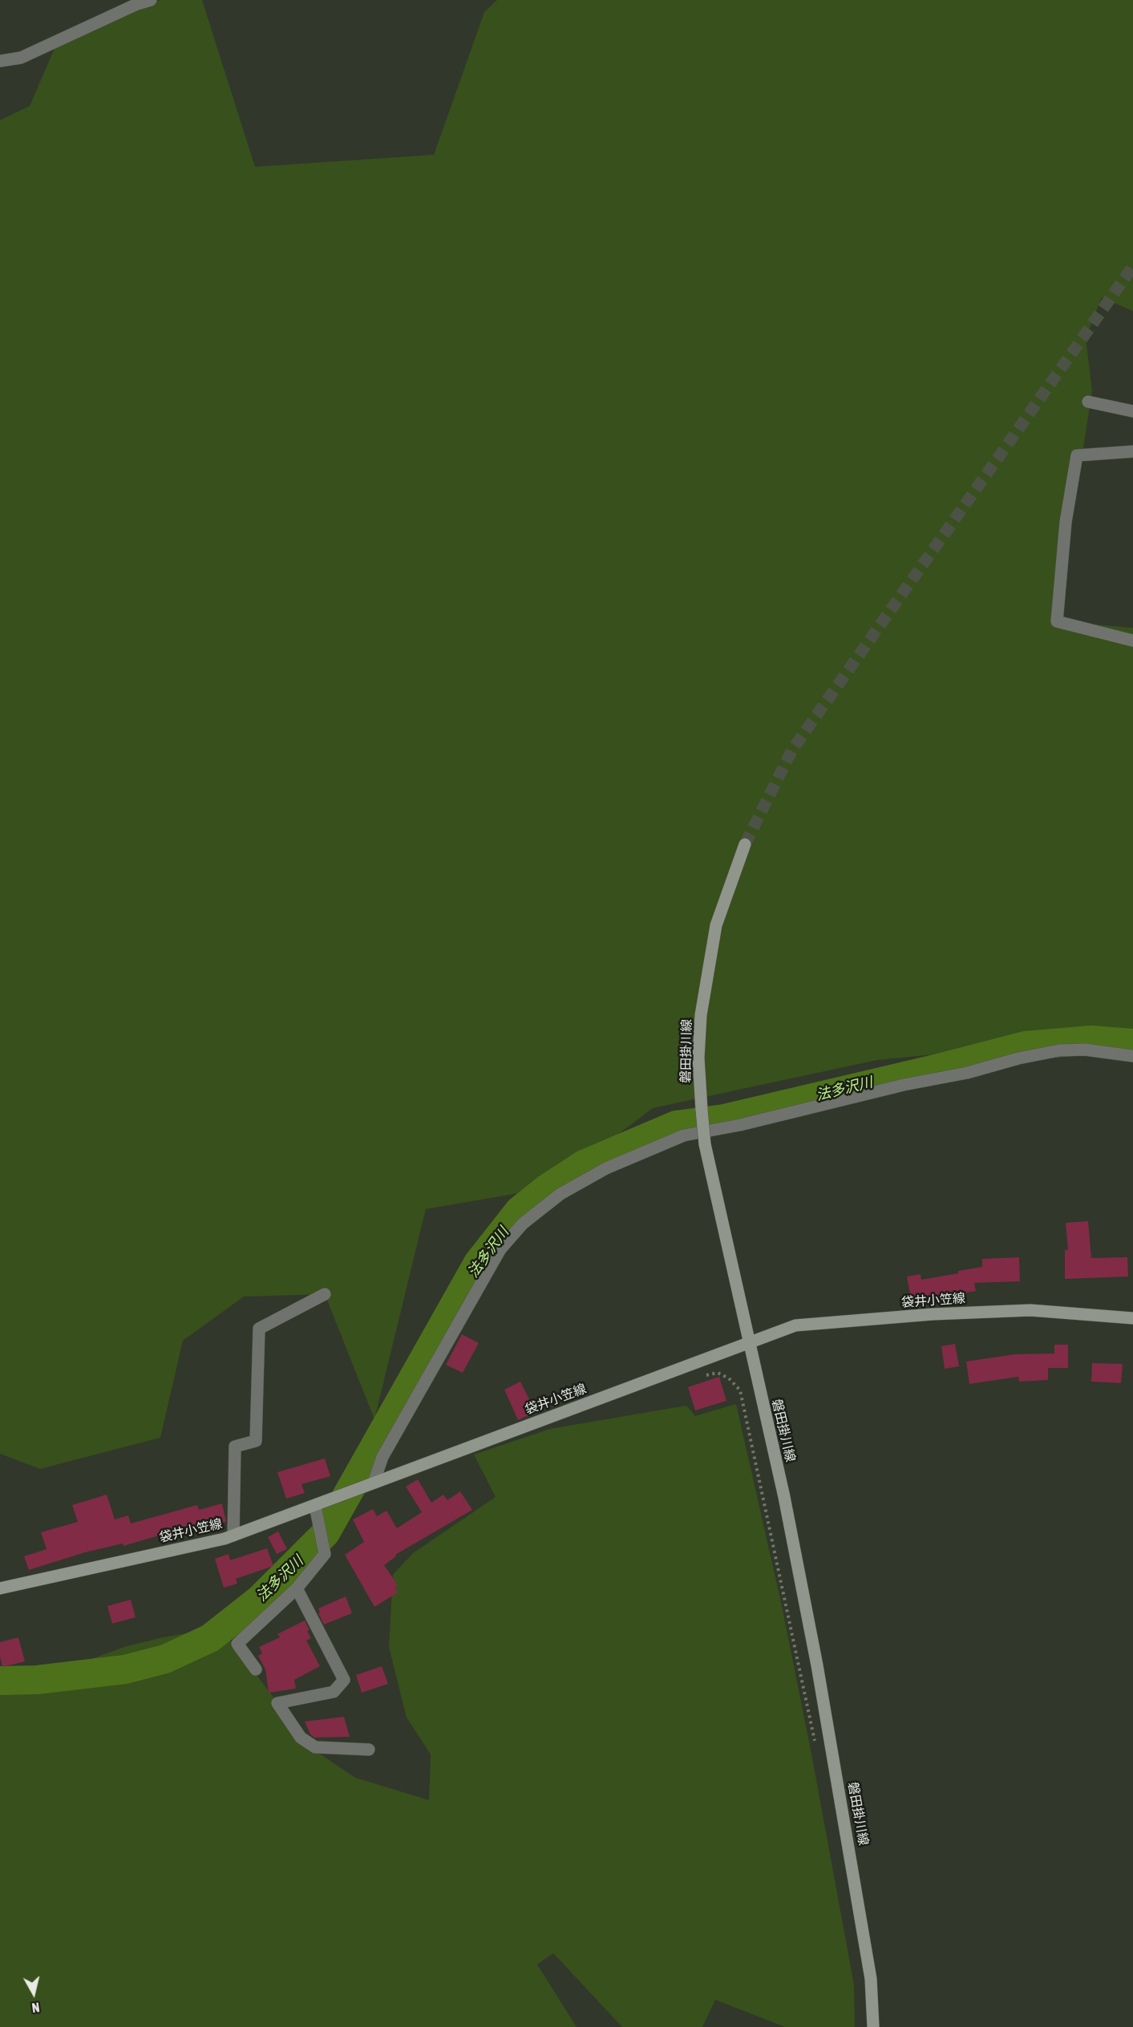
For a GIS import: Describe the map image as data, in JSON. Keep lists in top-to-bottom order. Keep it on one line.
{"streets":{"main road":["磐田掛川線","袋井小笠線"]},"crossings":[["磐田掛川線","袋井小笠線"]],"water":["法多沢川"],"north":"bottom"}
